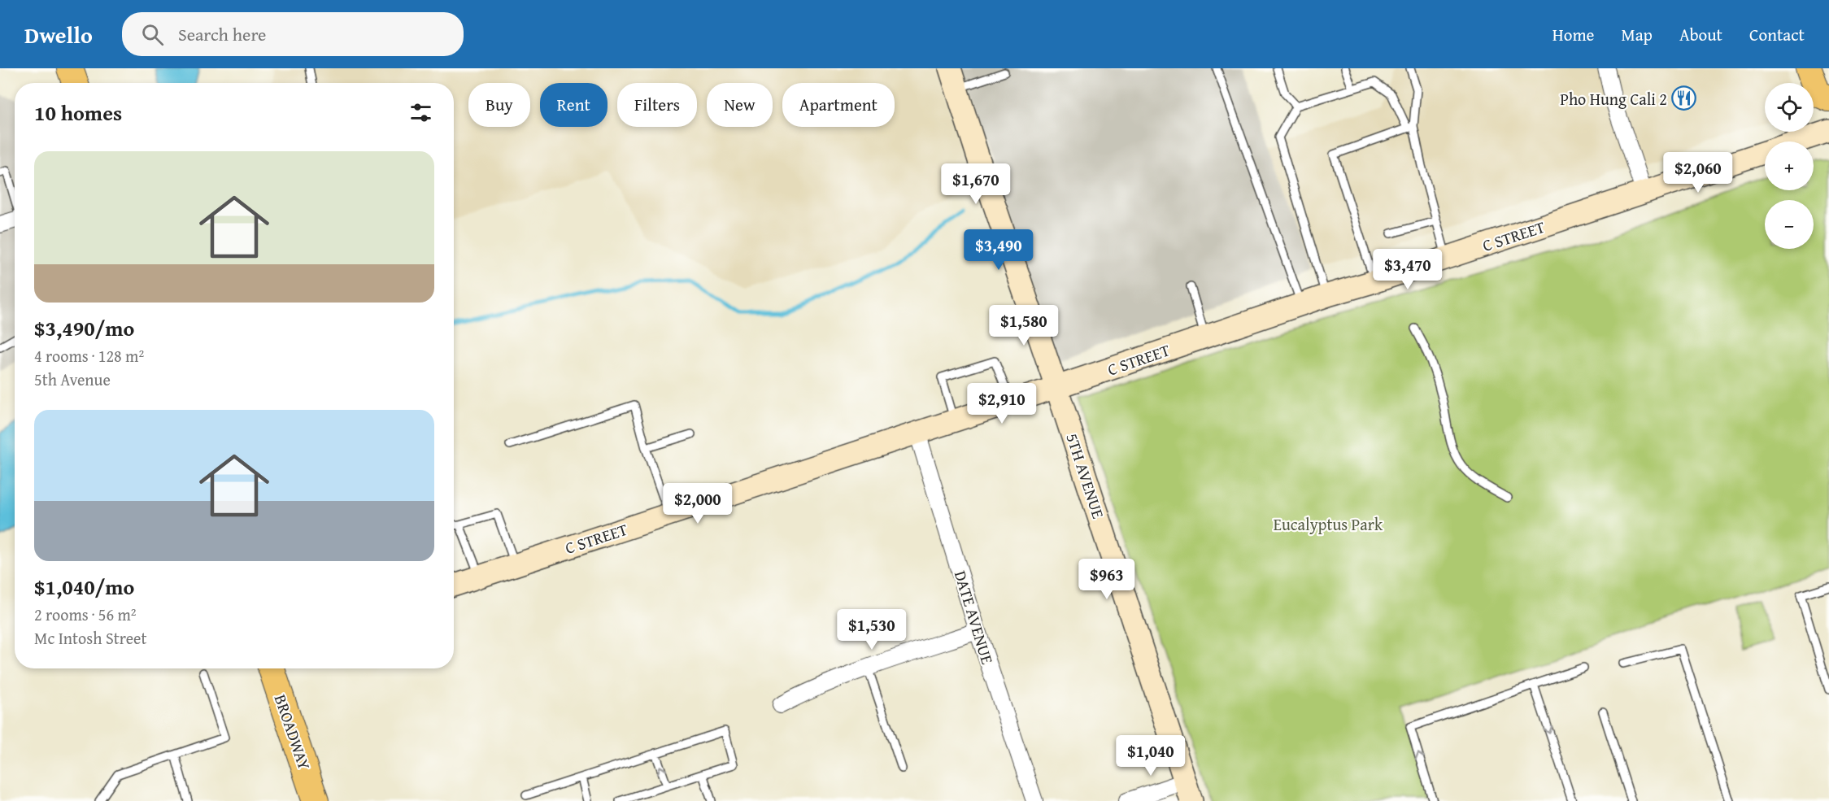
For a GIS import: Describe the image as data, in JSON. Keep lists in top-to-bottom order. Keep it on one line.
{"streets":{"main road":["C STREET","5TH AVENUE","BROADWAY"],"street":["DATE AVENUE"]},"crossings":[["C STREET","5TH AVENUE"],["C STREET","DATE AVENUE"]],"parks":["Eucalyptus Park"],"places":{"restaurant":["Pho Hung Cali 2"]},"page":{"header":"Dwello","search":"Search here","nav":["Home","Map","About","Contact"],"map_buttons":["+","−"],"chip":["Buy","Rent","Filters","New","Apartment"],"heading":"10 homes","list":[{"name":"$3,490/mo","note":"4 rooms · 128 m² · 5th Avenue"},{"name":"$1,040/mo","note":"2 rooms · 56 m² · Mc Intosh Street"}],"price":["$2,060","$1,670","$3,490","$3,470","$1,580","$2,910","$2,000","$963","$1,530","$1,040"]}}
